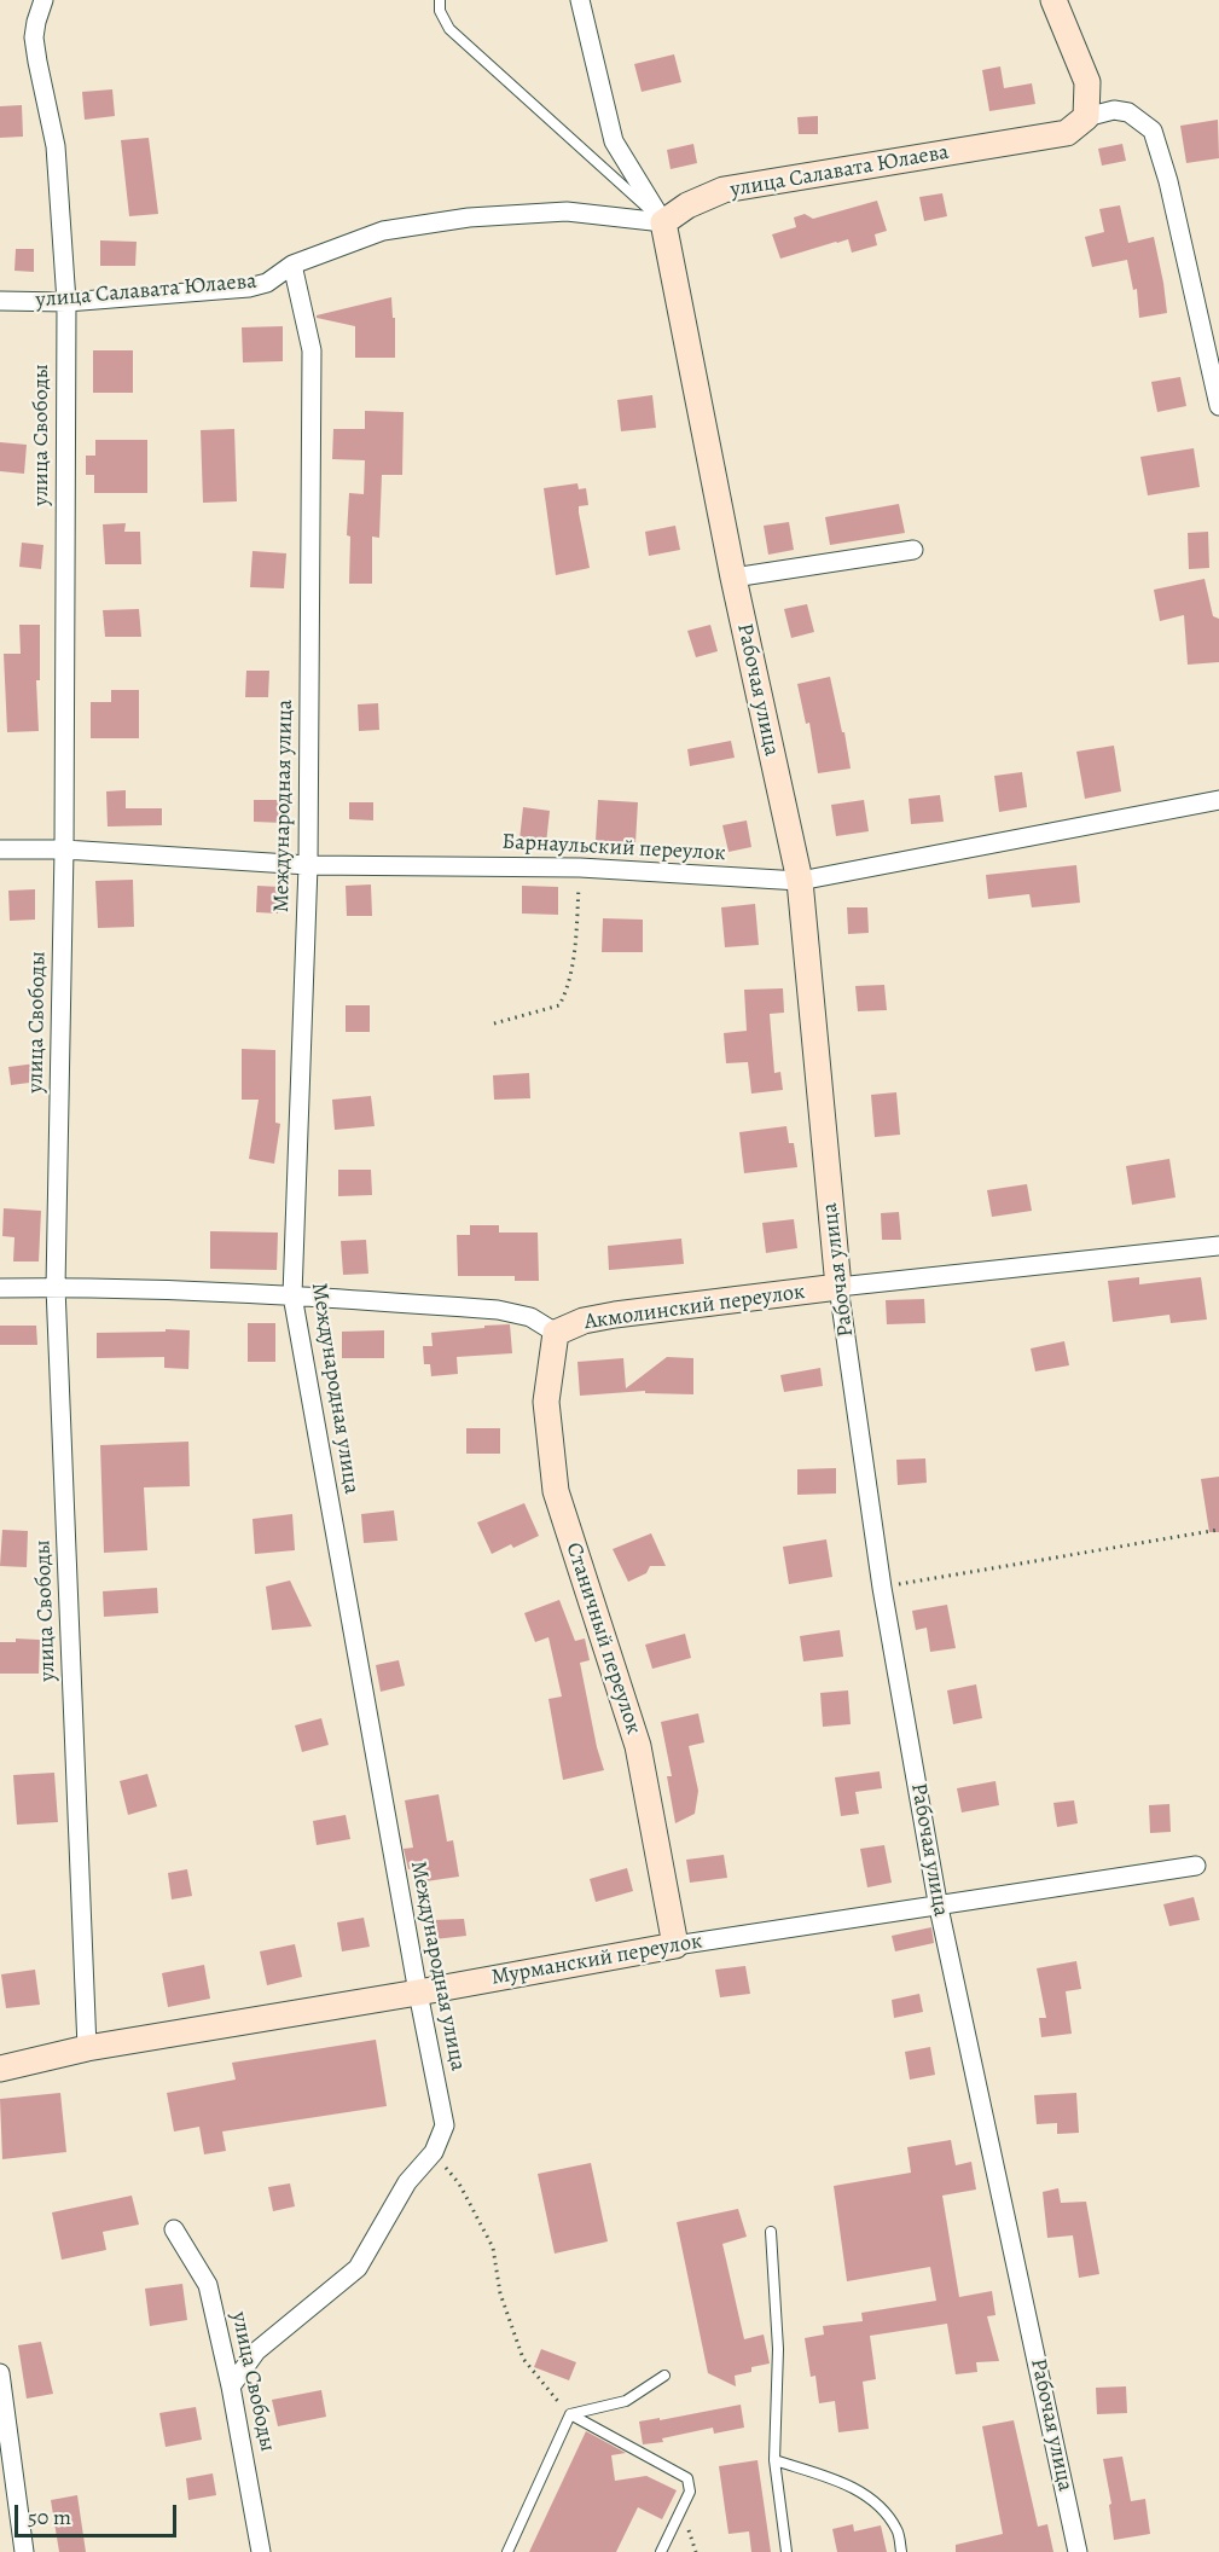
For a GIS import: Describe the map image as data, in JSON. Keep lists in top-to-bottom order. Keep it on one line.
{"streets":{"street":["улица Салавата Юлаева","улица Свободы","Рабочая улица","Международная улица","Барнаульский переулок","Акмолинский переулок","Станичный переулок","Мурманский переулок"]},"crossings":[["улица Салавата Юлаева","улица Свободы"],["улица Салавата Юлаева","Рабочая улица"],["улица Салавата Юлаева","Международная улица"],["улица Свободы","Международная улица"],["улица Свободы","Барнаульский переулок"],["улица Свободы","Акмолинский переулок"],["улица Свободы","Мурманский переулок"],["Рабочая улица","Барнаульский переулок"],["Рабочая улица","Акмолинский переулок"],["Рабочая улица","Мурманский переулок"],["Международная улица","Барнаульский переулок"],["Международная улица","Акмолинский переулок"],["Международная улица","Мурманский переулок"],["Акмолинский переулок","Станичный переулок"],["Станичный переулок","Мурманский переулок"]],"scale_bar":"50 m"}
